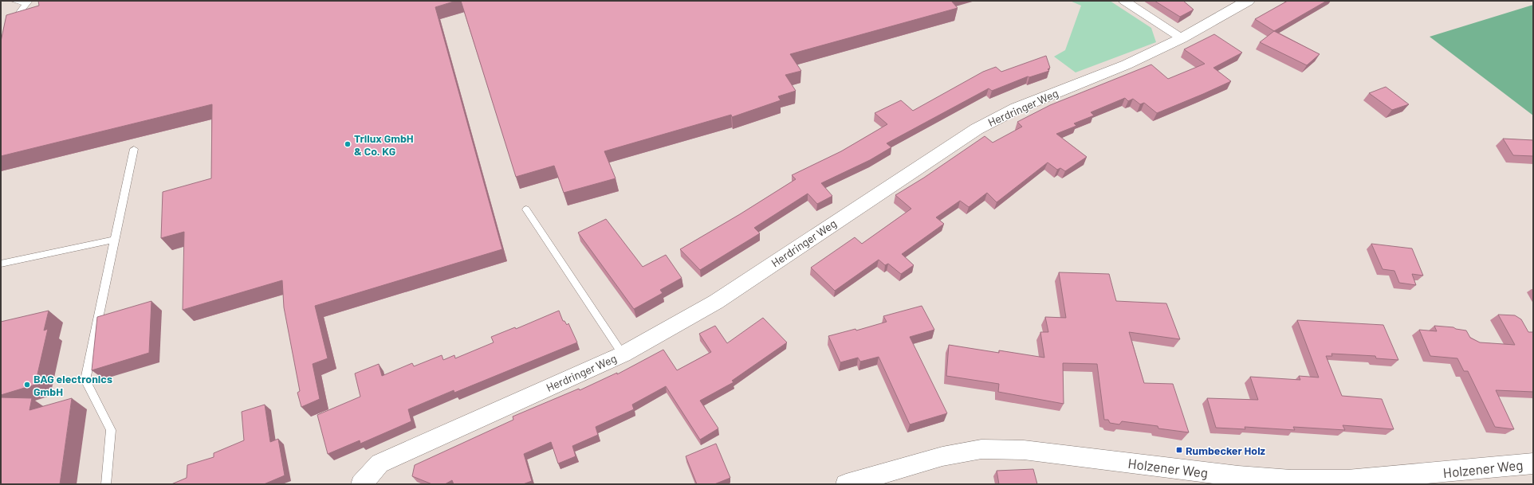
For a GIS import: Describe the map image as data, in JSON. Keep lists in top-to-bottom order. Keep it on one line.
{"streets":{"main road":["Herdringer Weg","Holzener Weg"]},"places":{"other":["Trilux GmbH & Co. KG","BAG electronics GmbH"],"transit":["Rumbecker Holz"]}}
